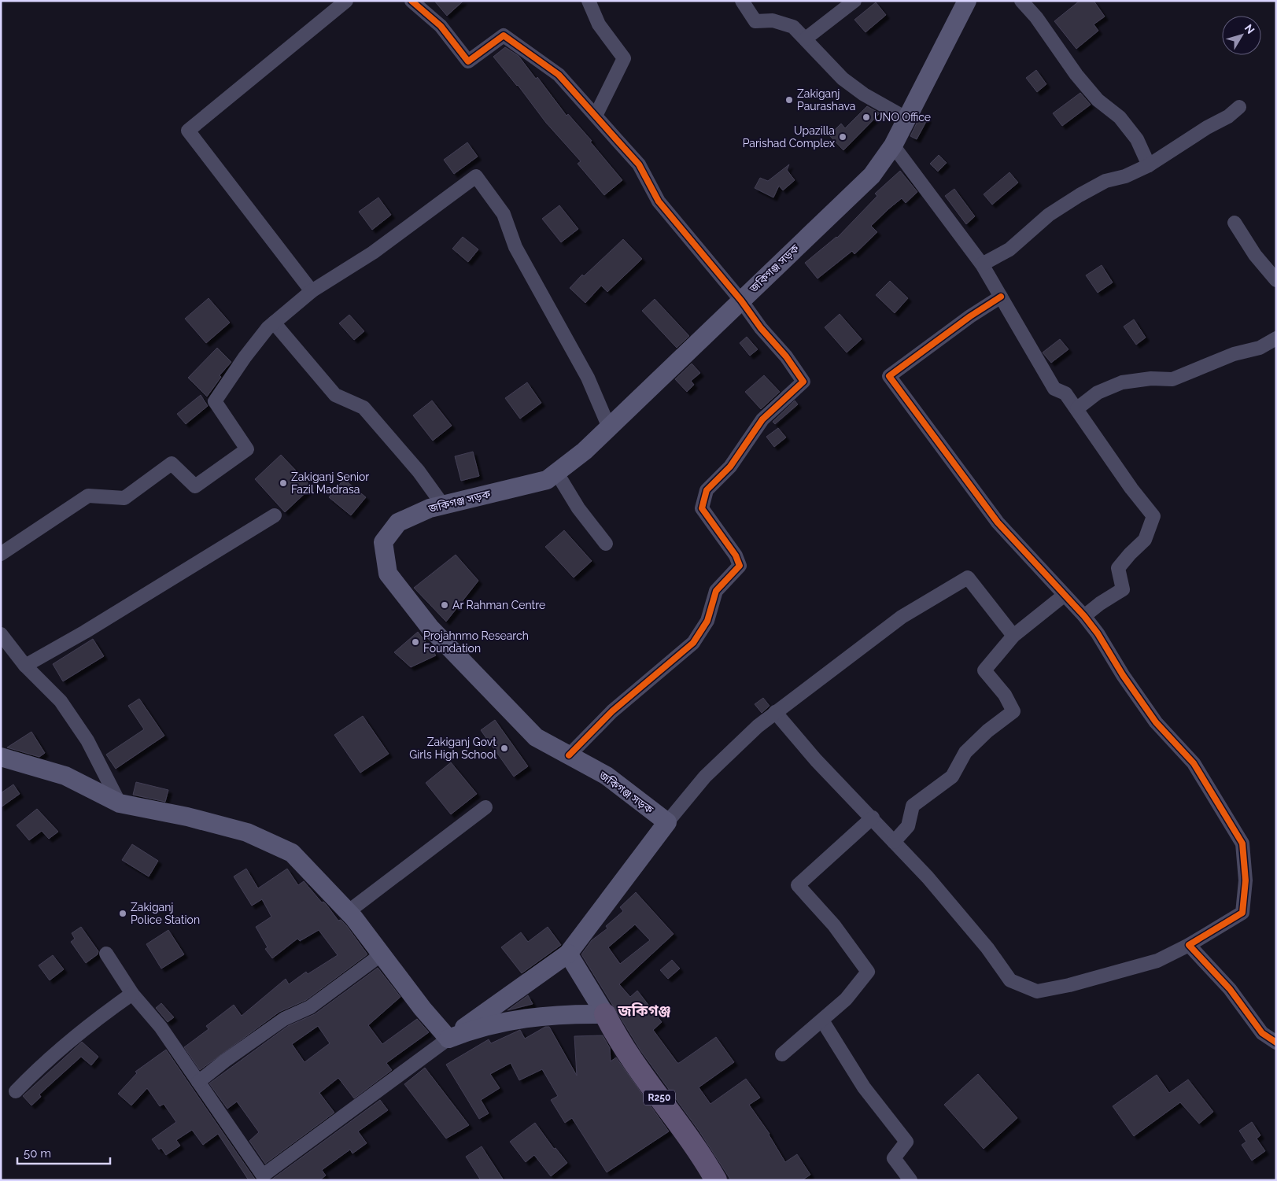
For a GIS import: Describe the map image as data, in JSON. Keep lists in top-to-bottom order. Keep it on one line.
{"streets":{"main road":["জকিগঞ্জ সড়ক","R250"]},"districts":["জকিগঞ্জ"],"places":["Zakiganj Paurashava","UNO Office","Upazilla Parishad Complex","Zakiganj Senior Fazil Madrasa","Ar Rahman Centre","Projahnmo Research Foundation","Zakiganj Govt Girls High School","Zakiganj Police Station"],"scale_bar":"50 m","north":"top right"}
